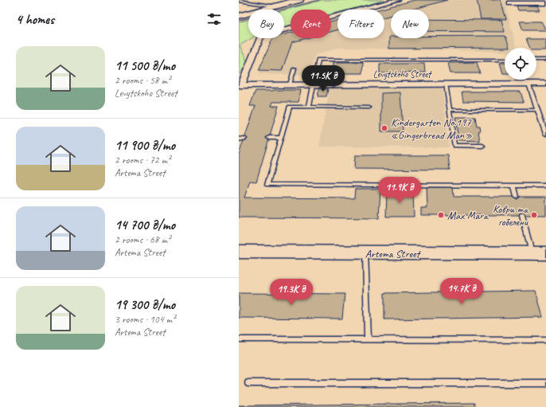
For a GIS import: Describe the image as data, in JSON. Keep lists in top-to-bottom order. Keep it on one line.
{"streets":{"main road":["Artema Street"],"street":["Levytskoho Street"]},"places":["Kindergarten No.197 «Gingerbread Man»","Max Mara","Коври та гобелени"],"page":{"heading":"4 homes","chip":["Buy","Rent","Filters","New"],"list":[{"name":"11 500 ₴/mo","note":"2 rooms · 58 m² · Levytskoho Street"},{"name":"11 900 ₴/mo","note":"2 rooms · 72 m² · Artema Street"},{"name":"14 700 ₴/mo","note":"2 rooms · 68 m² · Artema Street"},{"name":"19 300 ₴/mo","note":"3 rooms · 104 m² · Artema Street"}],"price":["11.5K ₴","11.9K ₴","14.7K ₴","19.3K ₴"]}}
